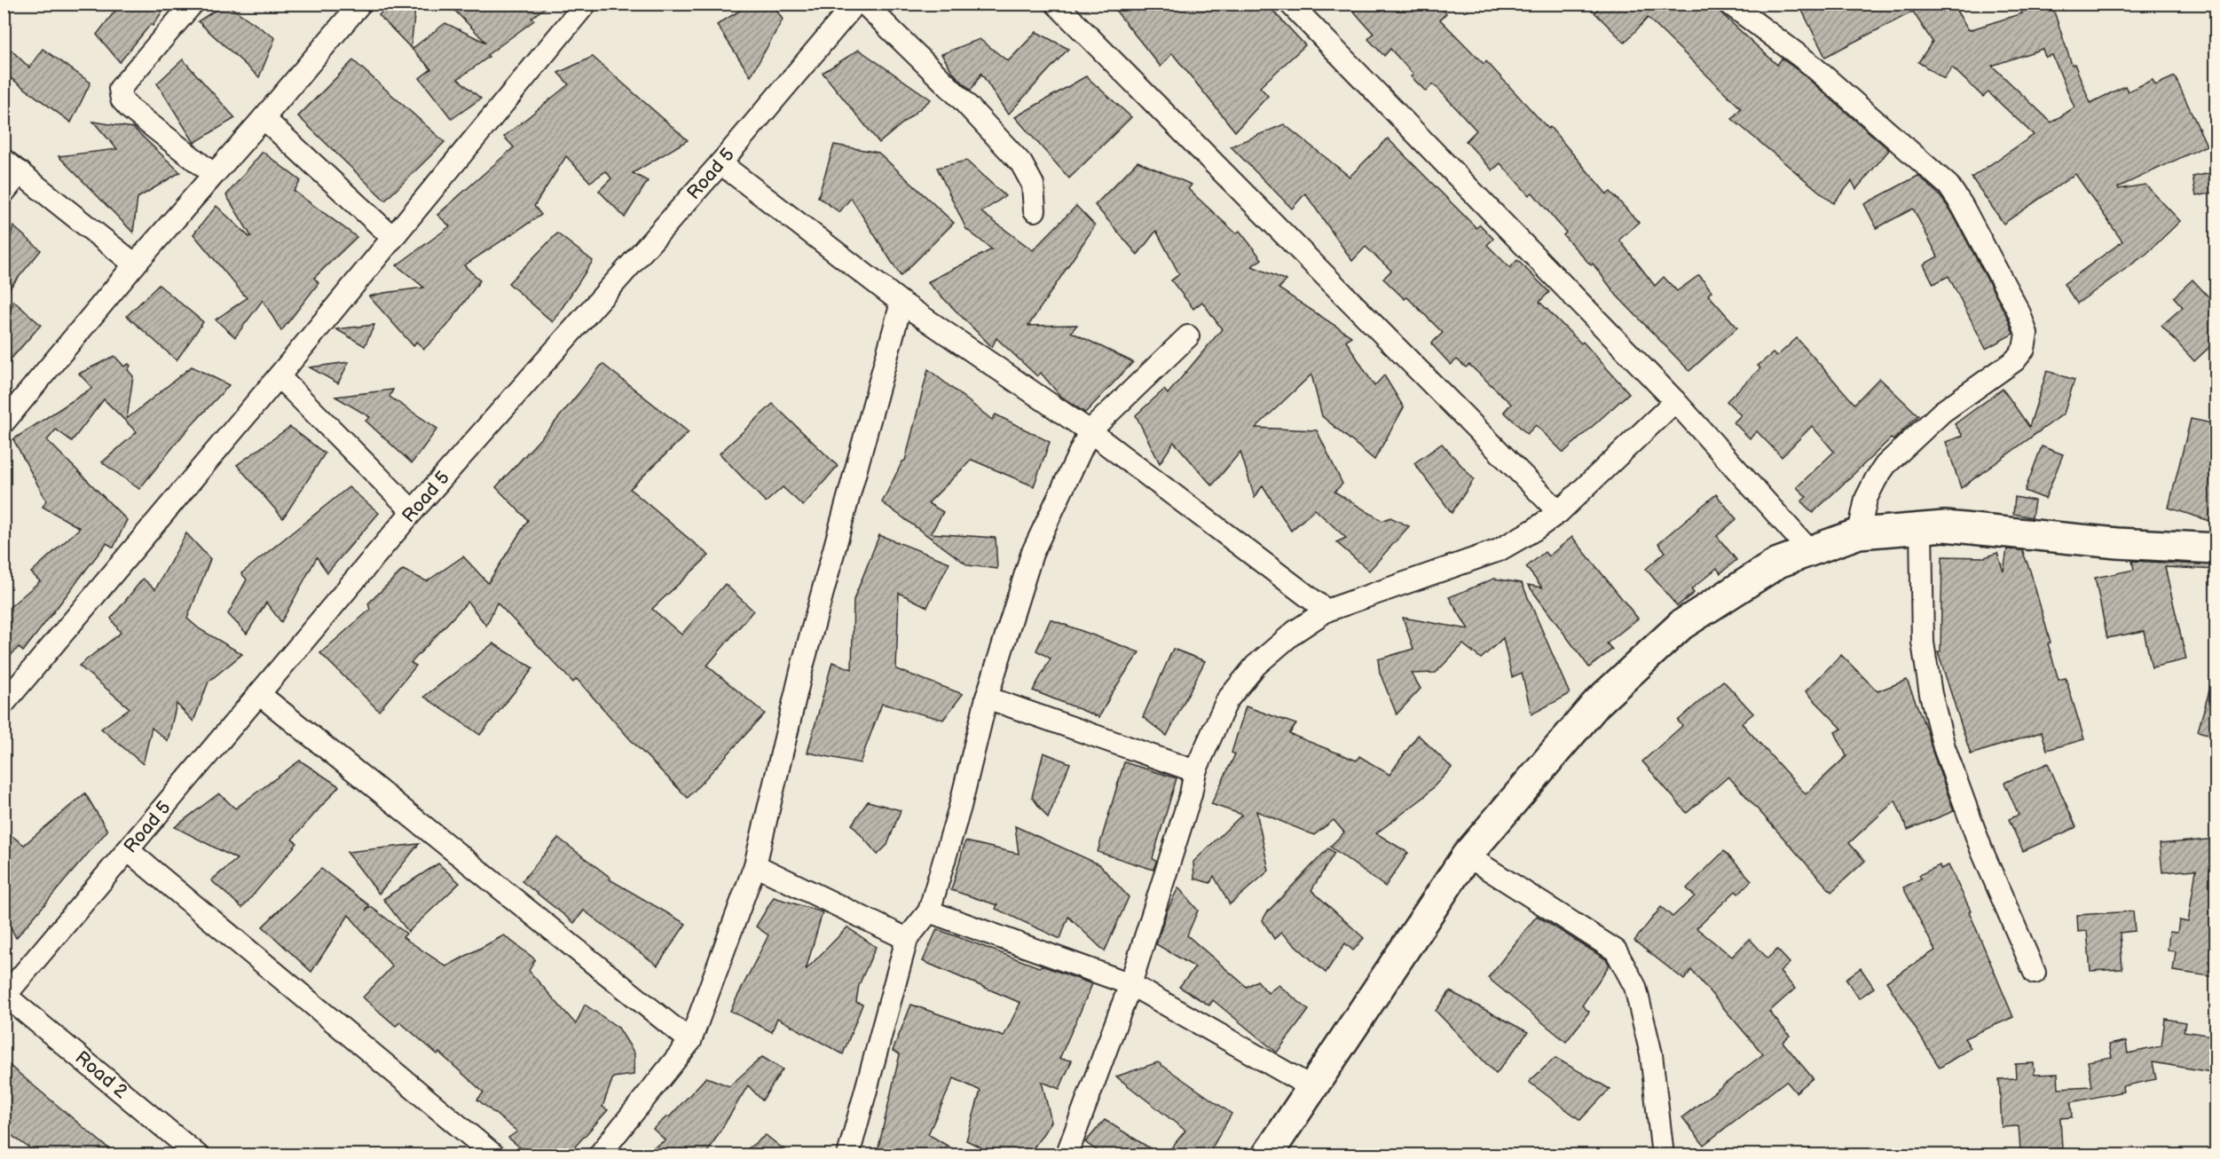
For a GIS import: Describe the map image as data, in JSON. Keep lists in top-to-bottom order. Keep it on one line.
{"streets":{"street":["Road 5","Road 2"]},"crossings":[["Road 5","Road 2"]]}
